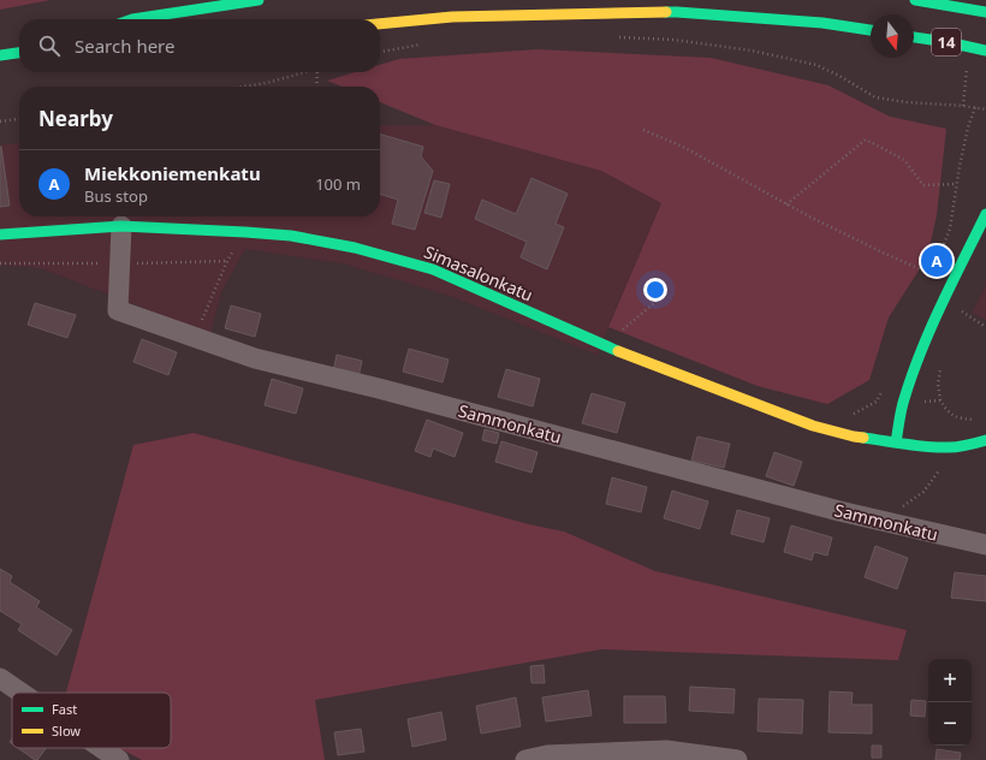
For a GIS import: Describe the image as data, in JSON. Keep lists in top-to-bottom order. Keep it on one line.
{"streets":{"main road":["14","Simasalonkatu"],"street":["Sammonkatu"]},"crossings":[["Simasalonkatu","Sammonkatu"]],"legend":["Fast","Slow"],"north":"bottom","page":{"search":"Search here","heading":"Nearby","list":[{"mark":"A","name":"Miekkoniemenkatu","note":"Bus stop","value":"100 m"}],"pins":"A","map_buttons":["+","−"]}}
